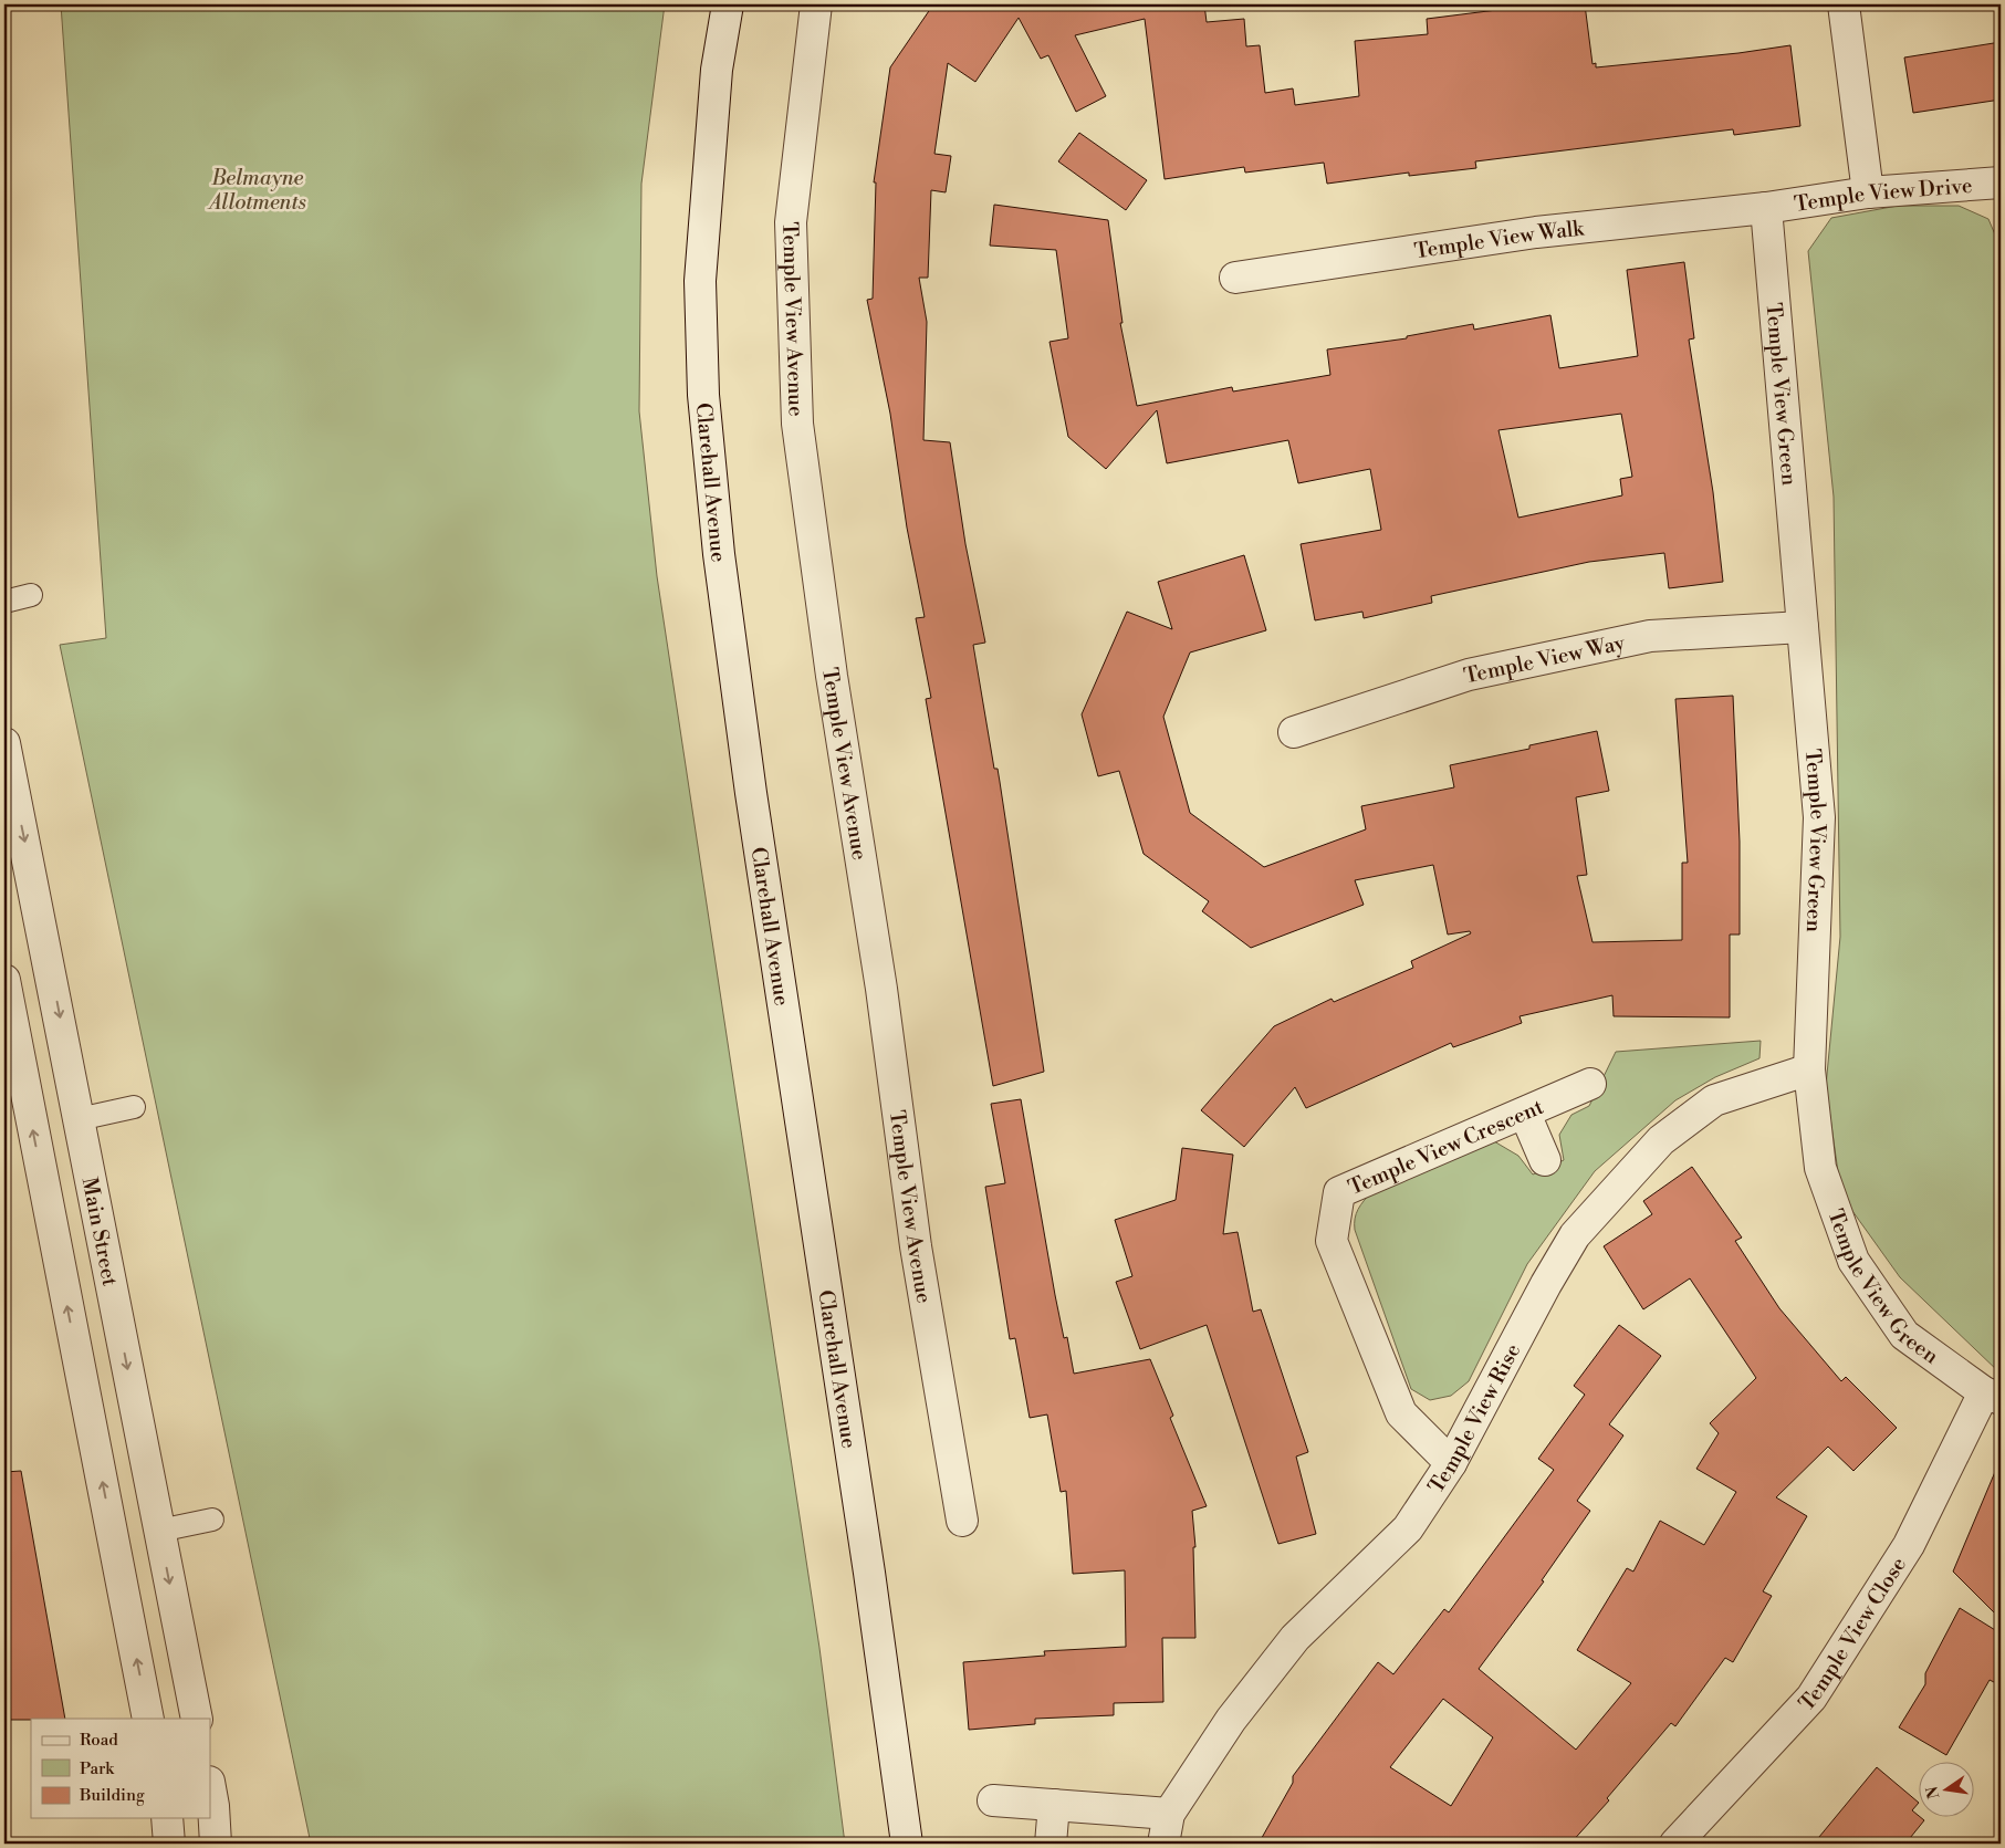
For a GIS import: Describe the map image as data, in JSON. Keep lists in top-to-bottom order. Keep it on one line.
{"streets":{"street":["Temple View Drive","Temple View Walk","Temple View Avenue","Temple View Green","Clarehall Avenue","Temple View Way","Temple View Crescent","Main Street","Temple View Rise","Temple View Close"]},"crossings":[["Temple View Drive","Temple View Walk"],["Temple View Drive","Temple View Green"],["Temple View Walk","Temple View Green"],["Temple View Green","Temple View Way"],["Temple View Green","Temple View Rise"],["Temple View Green","Temple View Close"],["Temple View Crescent","Temple View Rise"]],"parks":["Belmayne Allotments"],"legend":["Road","Park","Building"],"north":"left"}
